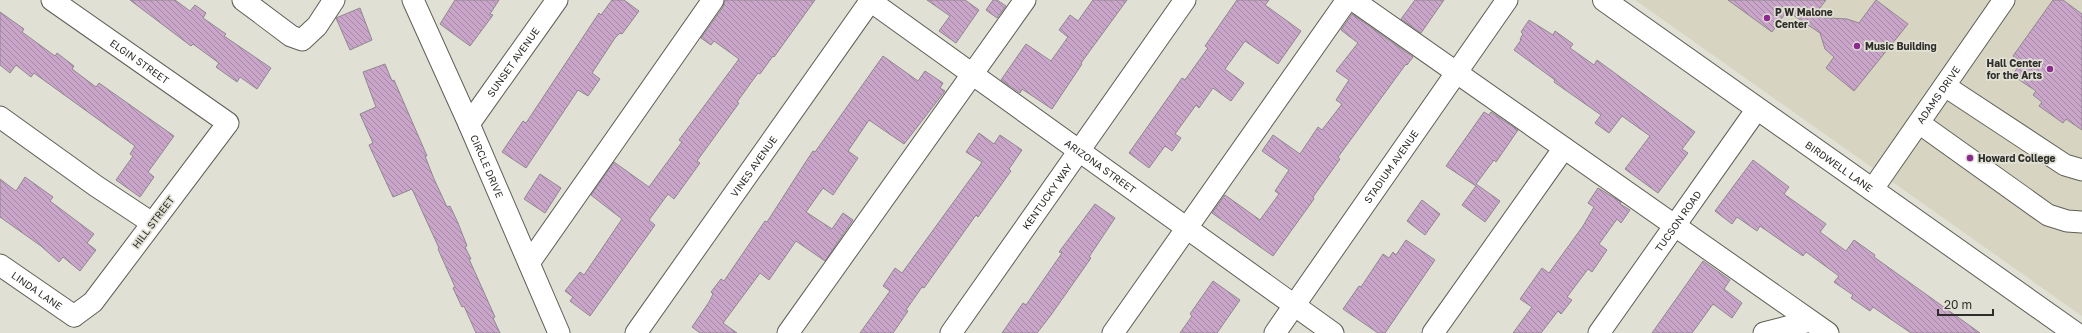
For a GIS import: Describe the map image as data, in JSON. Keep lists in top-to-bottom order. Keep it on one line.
{"streets":{"main road":["BIRDWELL LANE"],"street":["ELGIN STREET","SUNSET AVENUE","ADAMS DRIVE","CIRCLE DRIVE","VINES AVENUE","ARIZONA STREET","STADIUM AVENUE","KENTUCKY WAY","TUCSON ROAD","HILL STREET","LINDA LANE"]},"crossings":[["ELGIN STREET","HILL STREET"],["SUNSET AVENUE","CIRCLE DRIVE"],["ADAMS DRIVE","BIRDWELL LANE"],["VINES AVENUE","ARIZONA STREET"],["ARIZONA STREET","STADIUM AVENUE"],["ARIZONA STREET","KENTUCKY WAY"],["BIRDWELL LANE","TUCSON ROAD"],["HILL STREET","LINDA LANE"]],"places":["P W Malone Center","Music Building","Hall Center for the Arts","Howard College"],"scale_bar":"20 m"}
